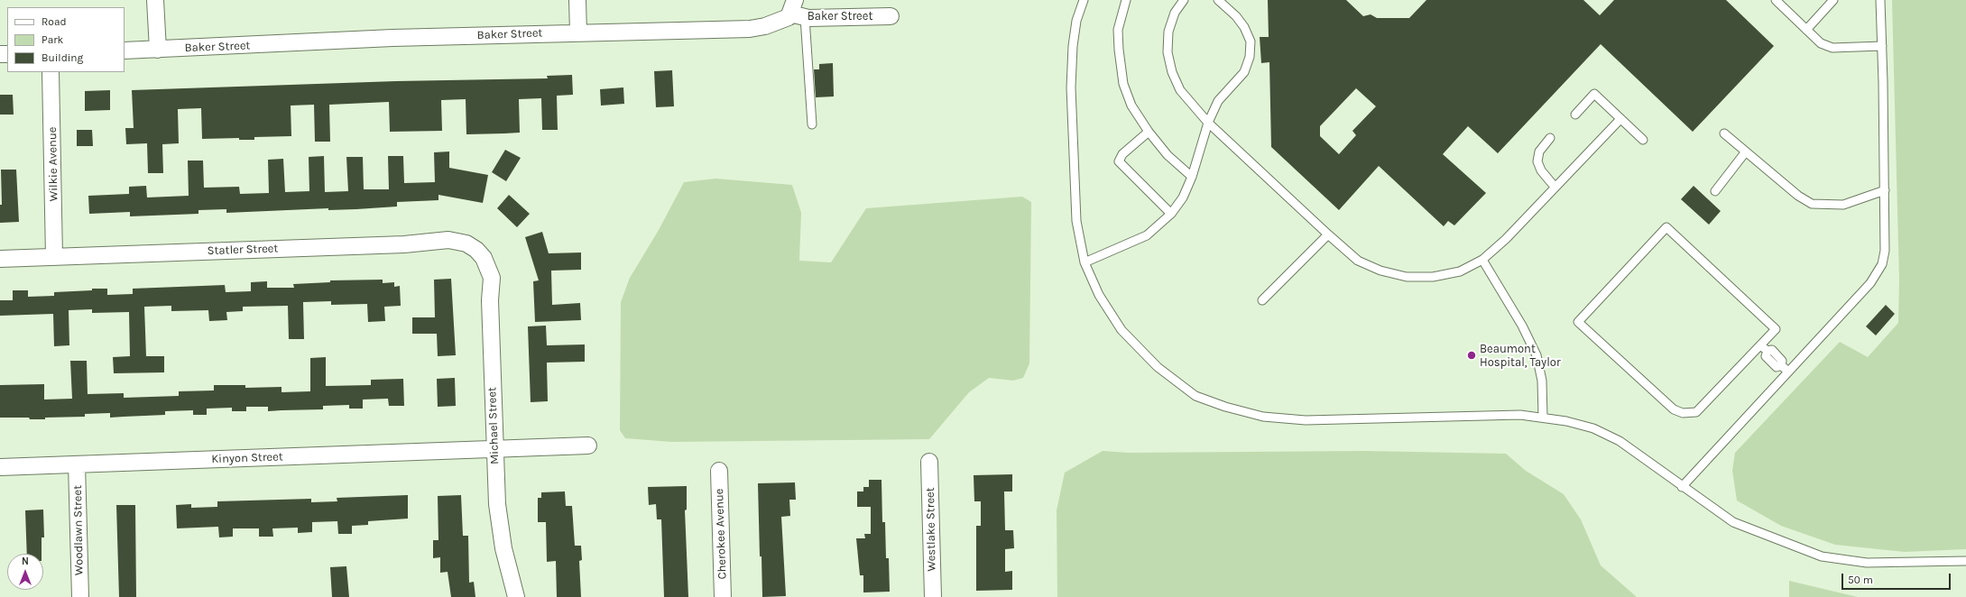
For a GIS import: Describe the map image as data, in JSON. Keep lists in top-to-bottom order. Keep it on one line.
{"streets":{"street":["Baker Street","Wilkie Avenue","Statler Street","Michael Street","Kinyon Street","Westlake Street","Woodlawn Street","Cherokee Avenue"]},"crossings":[["Wilkie Avenue","Statler Street"],["Statler Street","Michael Street"],["Michael Street","Kinyon Street"],["Kinyon Street","Woodlawn Street"]],"places":["Beaumont Hospital, Taylor"],"legend":["Road","Park","Building"],"scale_bar":"50 m","north":"top"}
